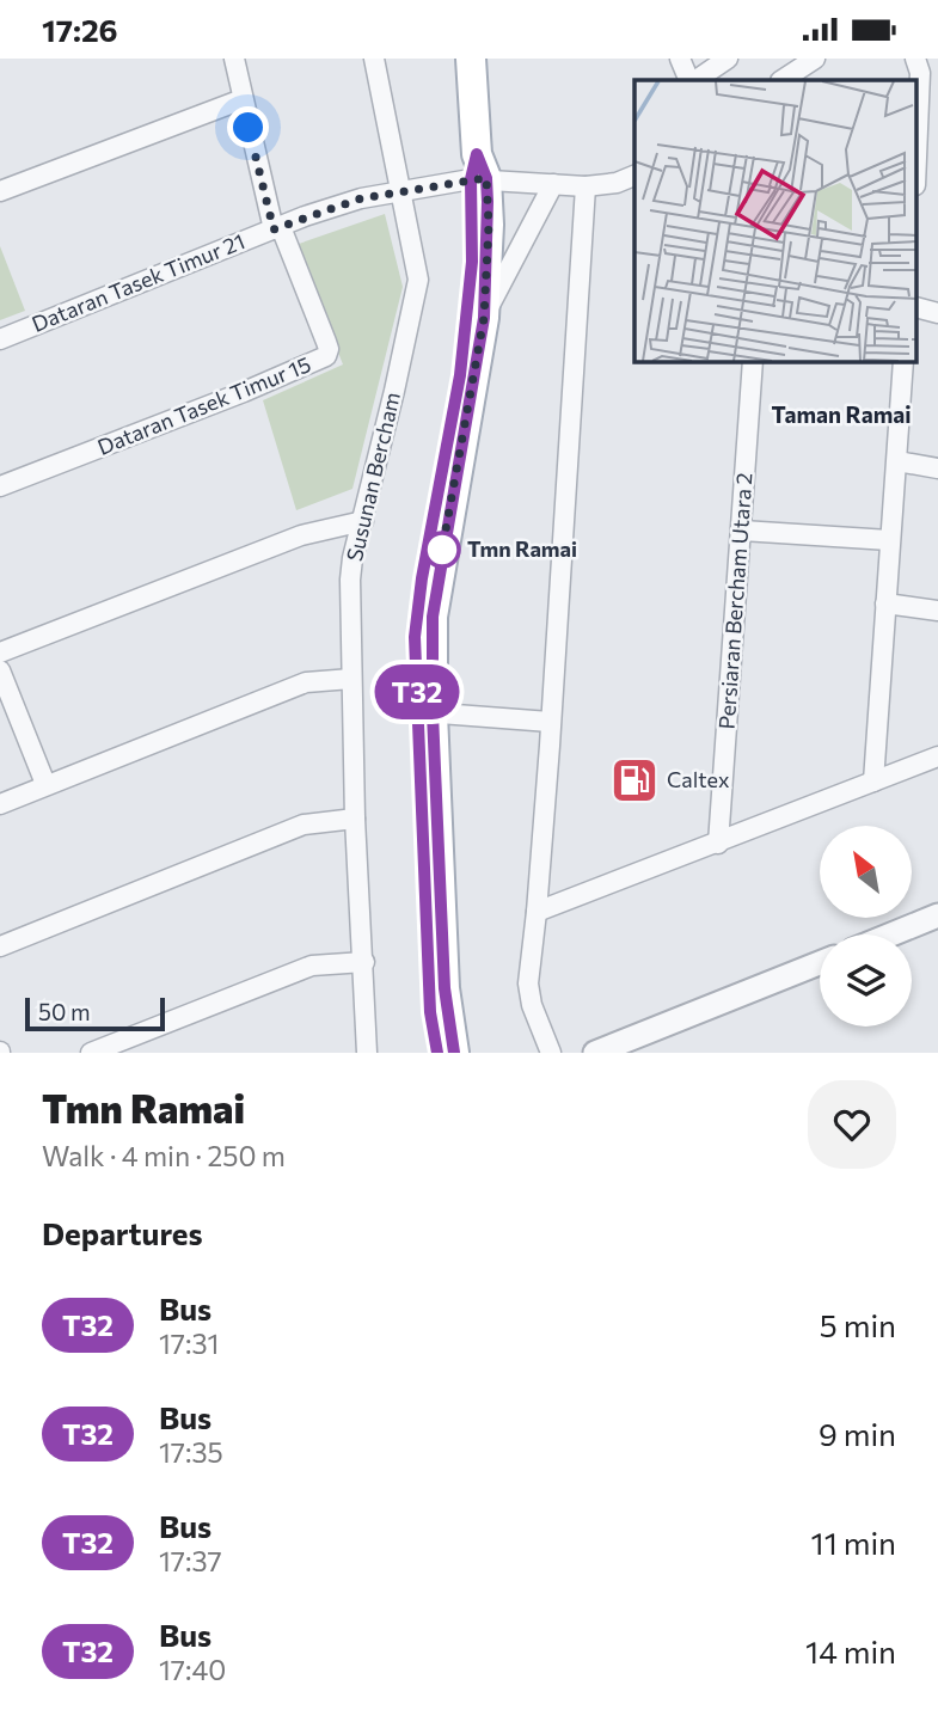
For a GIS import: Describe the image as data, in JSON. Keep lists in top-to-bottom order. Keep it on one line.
{"streets":{"street":["Dataran Tasek Timur 21","Dataran Tasek Timur 15","Susunan Bercham","Persiaran Bercham Utara 2"]},"crossings":[["Dataran Tasek Timur 21","Dataran Tasek Timur 15"],["Dataran Tasek Timur 21","Susunan Bercham"]],"districts":["Taman Ramai"],"places":{"other":["Tmn Ramai"],"fuel station":["Caltex"]},"lines":["bus line T32"],"scale_bar":"50 m","north":"top left","page":{"status":"17:26","on_map":"T32","scale":"50 m","heading":[["Tmn Ramai","Walk · 4 min · 250 m"],"Departures"],"list":[{"mark":"T32","name":"Bus","note":"17:31","value":"5 min"},{"mark":"T32","name":"Bus","note":"17:35","value":"9 min"},{"mark":"T32","name":"Bus","note":"17:37","value":"11 min"},{"mark":"T32","name":"Bus","note":"17:40","value":"14 min"}]}}
